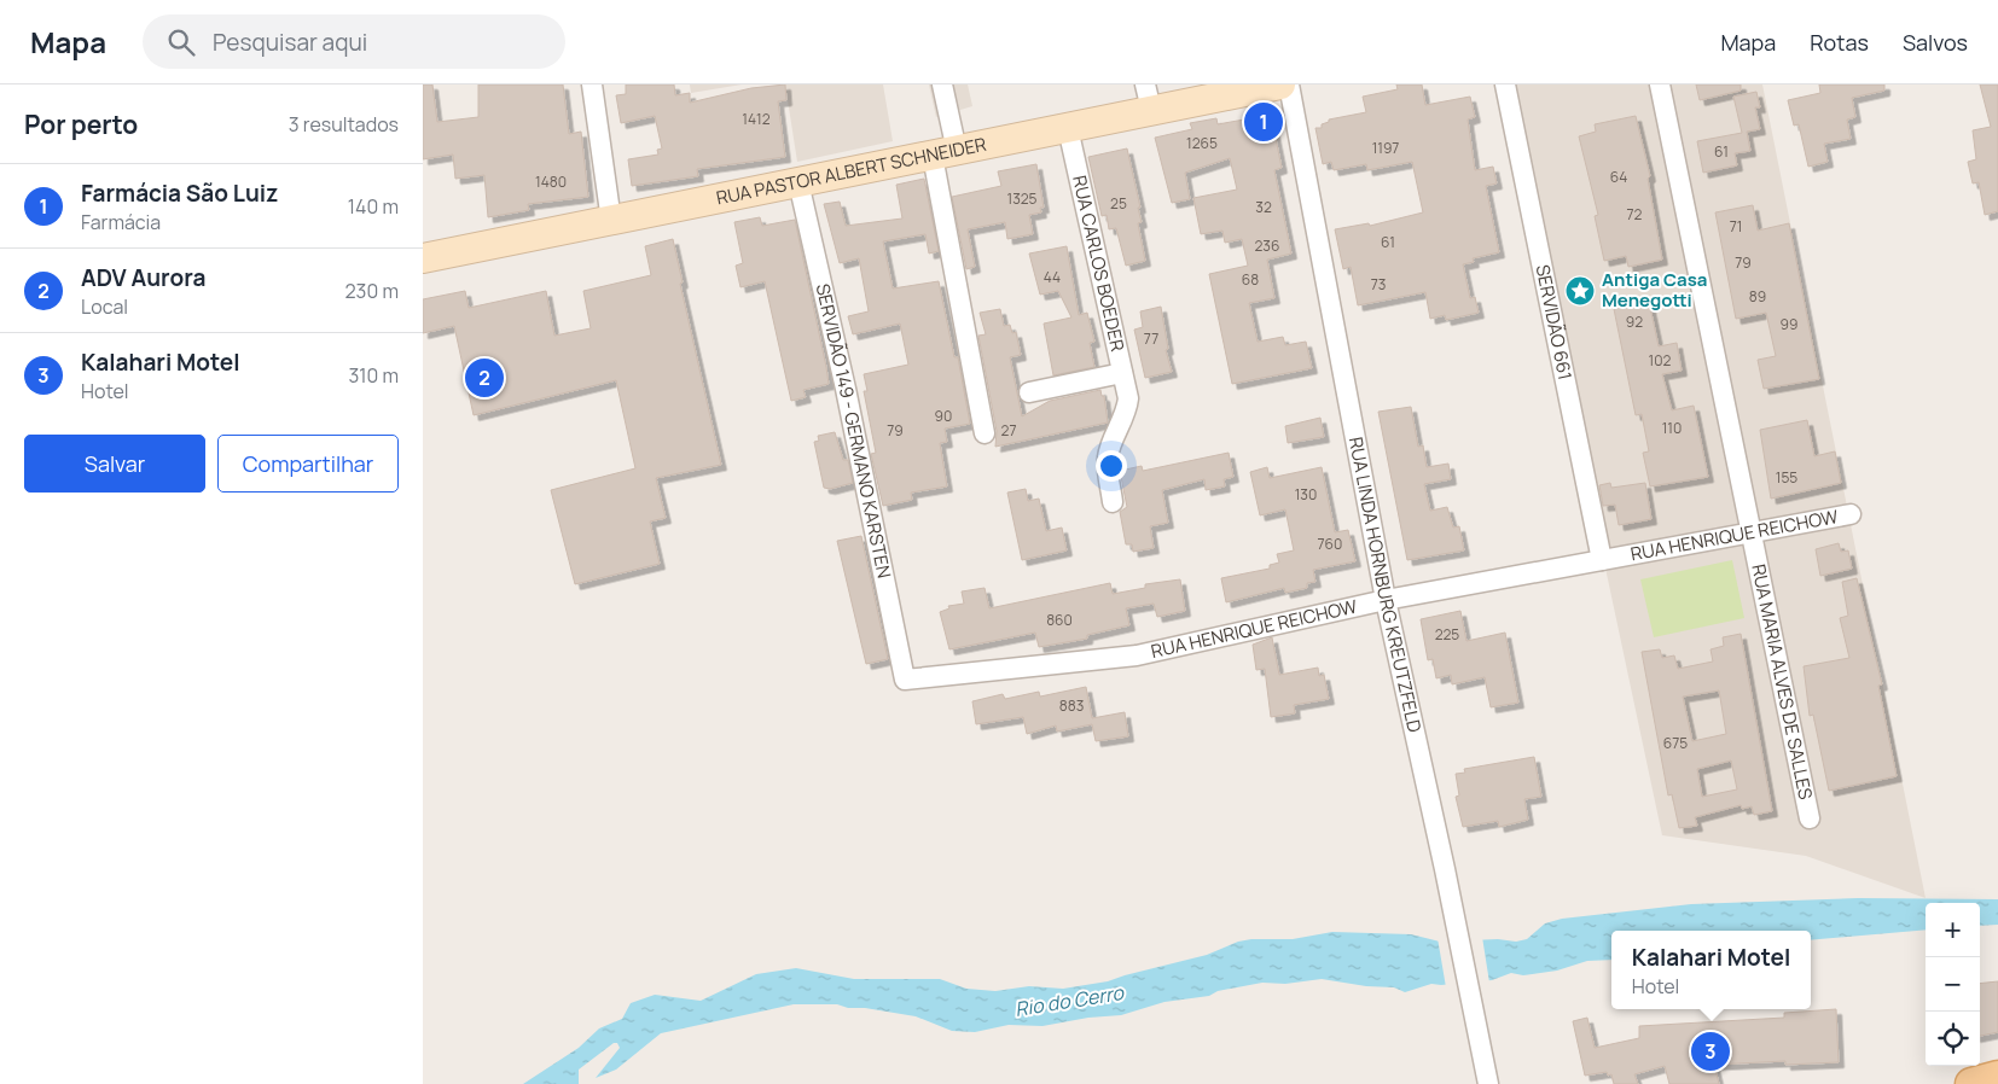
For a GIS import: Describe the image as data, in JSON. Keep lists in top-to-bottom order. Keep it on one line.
{"streets":{"main road":["RUA PASTOR ALBERT SCHNEIDER"],"street":["RUA CARLOS BOEDER","SERVIDÃO 661","SERVIDÃO 149 - GERMANO KARSTEN","RUA HENRIQUE REICHOW","RUA LINDA HORNBURG KREUTZFELD","RUA MARIA ALVES DE SALLES"]},"crossings":[["RUA PASTOR ALBERT SCHNEIDER","RUA CARLOS BOEDER"],["RUA PASTOR ALBERT SCHNEIDER","SERVIDÃO 149 - GERMANO KARSTEN"],["SERVIDÃO 661","RUA HENRIQUE REICHOW"],["SERVIDÃO 149 - GERMANO KARSTEN","RUA HENRIQUE REICHOW"],["RUA HENRIQUE REICHOW","RUA LINDA HORNBURG KREUTZFELD"],["RUA HENRIQUE REICHOW","RUA MARIA ALVES DE SALLES"]],"water":["Rio do Cerro"],"places":{"place":["Antiga Casa Menegotti"]},"house_numbers":["1412","1265","1197","61","64","1480","1325","25","32","72","71","61","236","79","44","68","73","89","92","99","77","102","90","110","79","27","155","130","760","860","225","883","675"],"page":{"header":"Mapa","search":"Pesquisar aqui","nav":["Mapa","Rotas","Salvos"],"heading":["Por perto","3 resultados"],"pins":["1","2","3"],"list":[{"mark":"1","name":"Farmácia São Luiz","note":"Farmácia","value":"140 m"},{"mark":"2","name":"ADV Aurora","note":"Local","value":"230 m"},{"mark":"3","name":"Kalahari Motel","note":"Hotel","value":"310 m"}],"buttons":["Salvar","Compartilhar"],"map_buttons":["+","−"],"popup":["Kalahari Motel","Hotel"]}}
